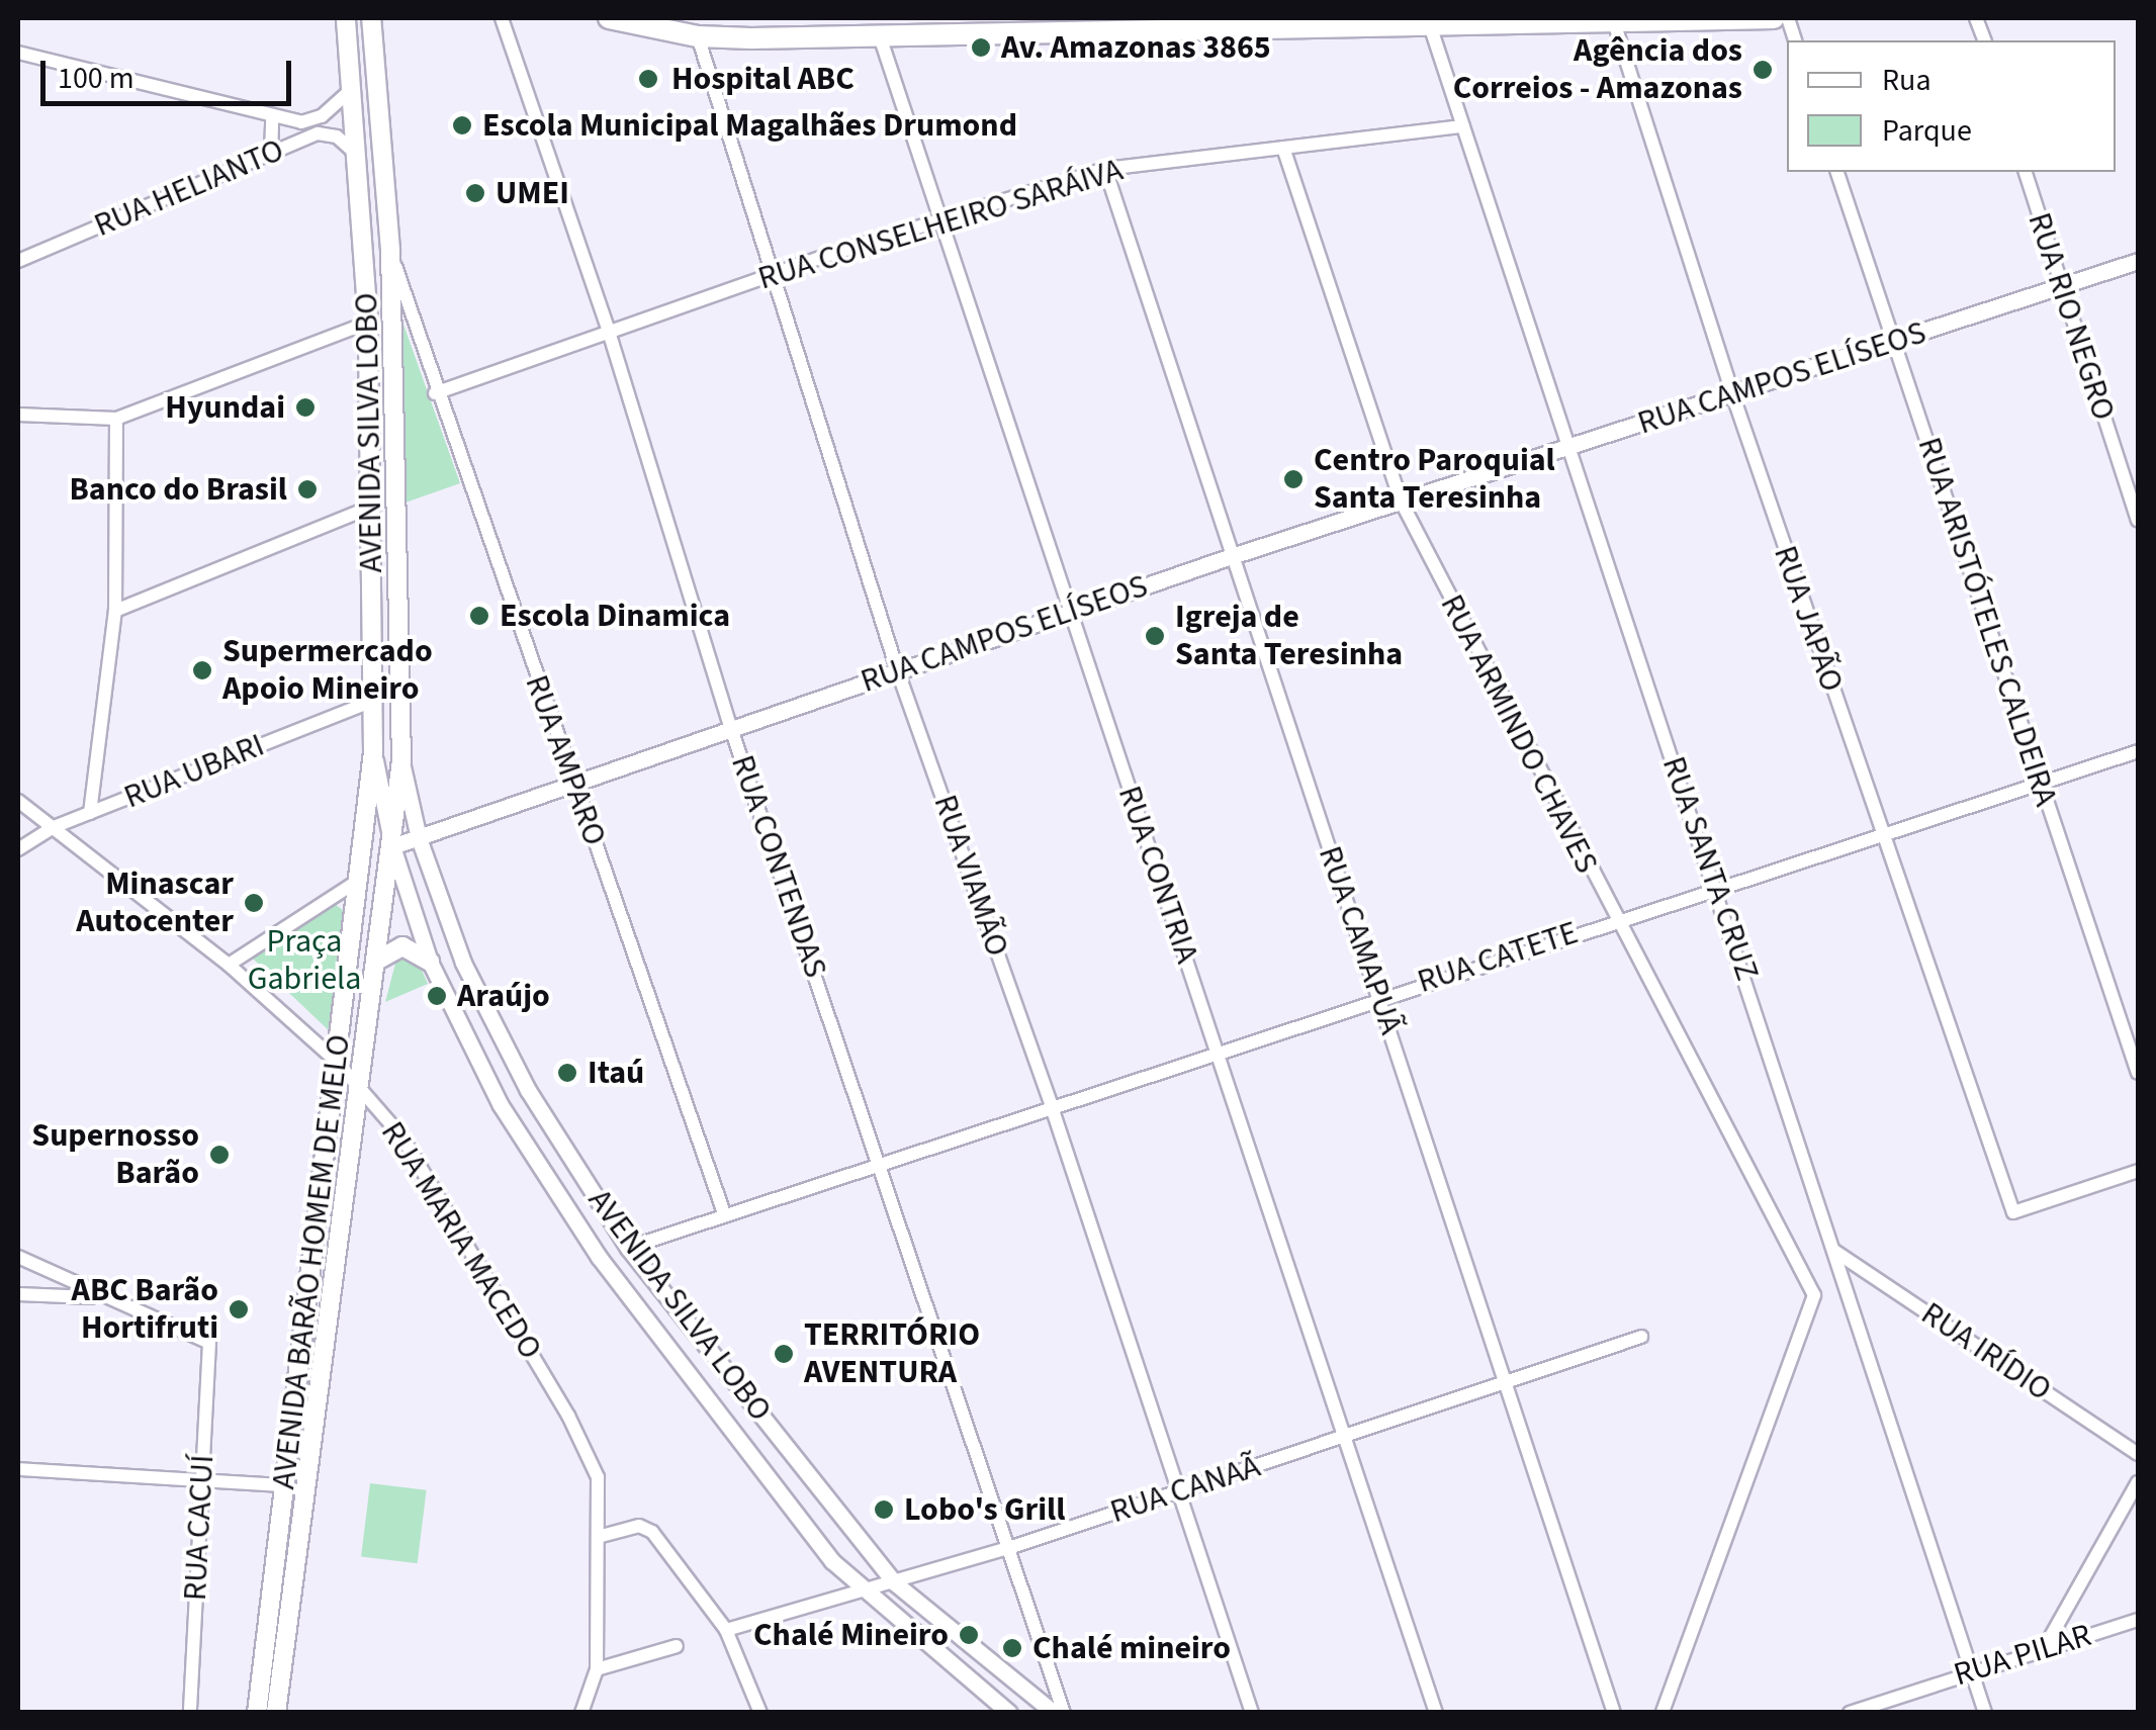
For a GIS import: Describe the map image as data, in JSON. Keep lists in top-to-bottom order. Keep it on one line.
{"streets":{"main road":["AVENIDA SILVA LOBO","AVENIDA BARÃO HOMEM DE MELO"],"street":["RUA HELIANTO","RUA CONSELHEIRO SARÁIVA","RUA RIO NEGRO","RUA CAMPOS ELÍSEOS","RUA JAPÃO","RUA ARISTÓTELES CALDEIRA","RUA ARMINDO CHAVES","RUA AMPARO","RUA UBARI","RUA CONTENDAS","RUA SANTA CRUZ","RUA CONTRIA","RUA VIAMÃO","RUA CAMAPUÃ","RUA CATETE","RUA MARIA MACEDO","RUA IRÍDIO","RUA CANAÃ","RUA CACUÍ","RUA PILAR"]},"crossings":[["RUA HELIANTO","AVENIDA SILVA LOBO"],["RUA CONSELHEIRO SARÁIVA","RUA ARMINDO CHAVES"],["RUA CONSELHEIRO SARÁIVA","RUA AMPARO"],["RUA CONSELHEIRO SARÁIVA","RUA CONTENDAS"],["RUA CONSELHEIRO SARÁIVA","RUA SANTA CRUZ"],["RUA CONSELHEIRO SARÁIVA","RUA CONTRIA"],["RUA CONSELHEIRO SARÁIVA","RUA VIAMÃO"],["RUA CONSELHEIRO SARÁIVA","RUA CAMAPUÃ"],["RUA RIO NEGRO","RUA CAMPOS ELÍSEOS"],["RUA CAMPOS ELÍSEOS","AVENIDA SILVA LOBO"],["RUA CAMPOS ELÍSEOS","RUA JAPÃO"],["RUA CAMPOS ELÍSEOS","RUA ARISTÓTELES CALDEIRA"],["RUA CAMPOS ELÍSEOS","RUA ARMINDO CHAVES"],["RUA CAMPOS ELÍSEOS","RUA AMPARO"],["RUA CAMPOS ELÍSEOS","RUA CONTENDAS"],["RUA CAMPOS ELÍSEOS","RUA SANTA CRUZ"],["RUA CAMPOS ELÍSEOS","RUA CONTRIA"],["RUA CAMPOS ELÍSEOS","RUA VIAMÃO"],["RUA CAMPOS ELÍSEOS","RUA CAMAPUÃ"],["RUA CAMPOS ELÍSEOS","AVENIDA BARÃO HOMEM DE MELO"],["AVENIDA SILVA LOBO","RUA AMPARO"],["AVENIDA SILVA LOBO","RUA UBARI"],["AVENIDA SILVA LOBO","RUA CATETE"],["AVENIDA SILVA LOBO","AVENIDA BARÃO HOMEM DE MELO"],["AVENIDA SILVA LOBO","RUA CANAÃ"],["RUA JAPÃO","RUA CATETE"],["RUA ARISTÓTELES CALDEIRA","RUA CATETE"],["RUA ARMINDO CHAVES","RUA CATETE"],["RUA AMPARO","RUA CATETE"],["RUA UBARI","RUA MARIA MACEDO"],["RUA CONTENDAS","RUA CATETE"],["RUA CONTENDAS","RUA CANAÃ"],["RUA SANTA CRUZ","RUA CATETE"],["RUA SANTA CRUZ","RUA IRÍDIO"],["RUA SANTA CRUZ","RUA PILAR"],["RUA CONTRIA","RUA CATETE"],["RUA CONTRIA","RUA CANAÃ"],["RUA VIAMÃO","RUA CATETE"],["RUA VIAMÃO","RUA CANAÃ"],["RUA CAMAPUÃ","RUA CATETE"],["RUA CAMAPUÃ","RUA CANAÃ"],["RUA MARIA MACEDO","AVENIDA BARÃO HOMEM DE MELO"]],"parks":["Praça Gabriela"],"places":["Av. Amazonas 3865","Agência dos Correios - Amazonas","Hospital ABC","Escola Municipal Magalhães Drumond","UMEI","Hyundai","Centro Paroquial Santa Teresinha","Banco do Brasil","Escola Dinamica","Igreja de Santa Teresinha","Supermercado Apoio Mineiro","Minascar Autocenter","Araújo","Itaú","Supernosso Barão","ABC Barão Hortifruti","TERRITÓRIO AVENTURA","Lobo's Grill","Chalé Mineiro","Chalé mineiro"],"legend":["Rua","Parque"],"scale_bar":"100 m"}
